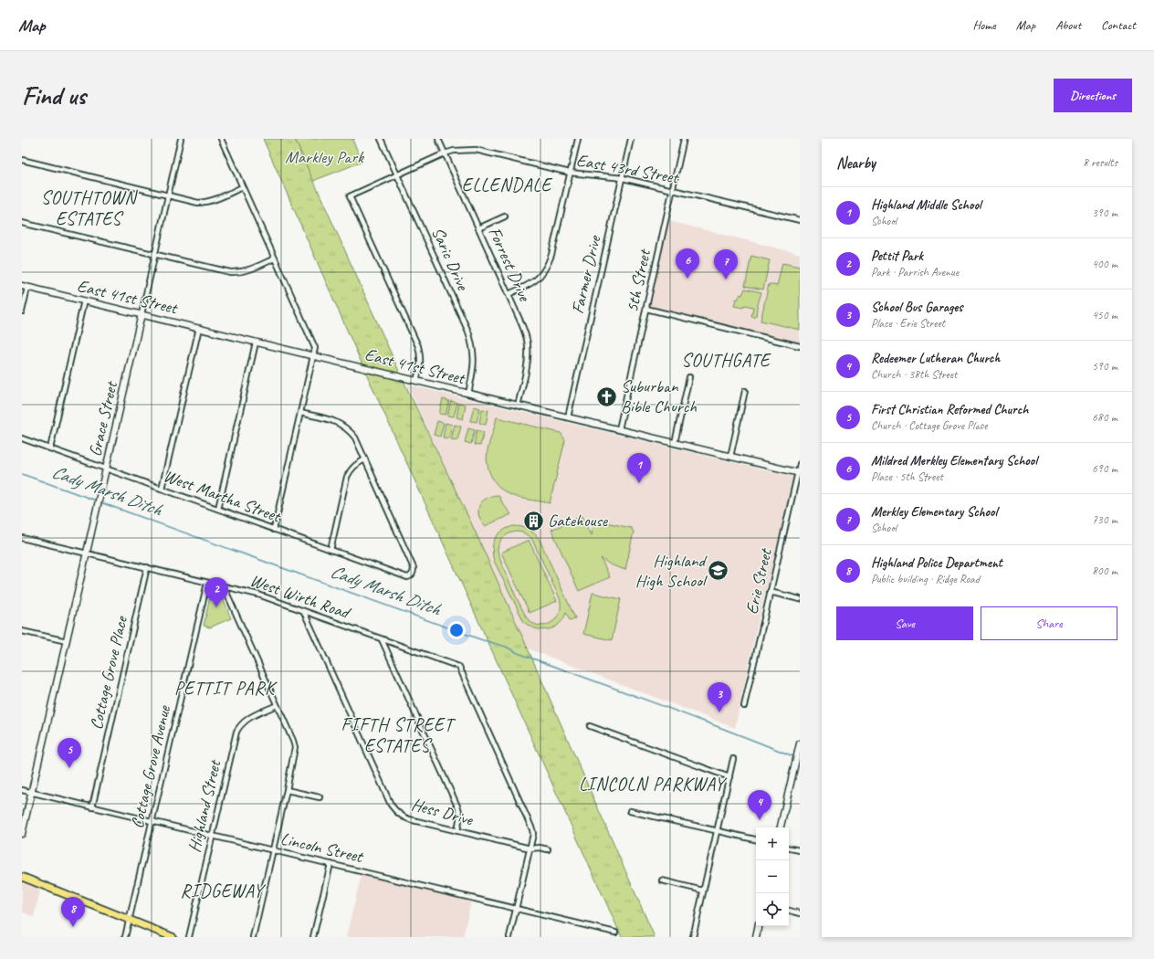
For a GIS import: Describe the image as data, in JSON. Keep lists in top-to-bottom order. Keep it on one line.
{"streets":{"street":["East 43rd Street","Saric Drive","Forrest Drive","Farmer Drive","5th Street","East 41st Street","Grace Street","West Martha Street","Erie Street","West Wirth Road","Cottage Grove Place","Cottage Grove Avenue","Highland Street","Hess Drive","Lincoln Street"]},"crossings":[["East 43rd Street","Saric Drive"],["East 43rd Street","Forrest Drive"],["East 43rd Street","Farmer Drive"],["East 43rd Street","5th Street"],["East 43rd Street","East 41st Street"],["Saric Drive","East 41st Street"],["Forrest Drive","East 41st Street"],["Farmer Drive","East 41st Street"],["5th Street","East 41st Street"],["East 41st Street","Grace Street"],["East 41st Street","Erie Street"],["Grace Street","West Martha Street"],["Grace Street","West Wirth Road"],["Grace Street","Lincoln Street"],["West Wirth Road","Cottage Grove Place"],["West Wirth Road","Cottage Grove Avenue"],["West Wirth Road","Hess Drive"],["Cottage Grove Place","Lincoln Street"],["Cottage Grove Avenue","Lincoln Street"],["Highland Street","Lincoln Street"]],"districts":["ELLENDALE","SOUTHTOWN ESTATES","SOUTHGATE","PETTIT PARK","FIFTH STREET ESTATES","LINCOLN PARKWAY","RIDGEWAY"],"water":["Cady Marsh Ditch"],"parks":["Markley Park"],"places":{"church":["Suburban Bible Church"],"building":["Gatehouse"],"school or university":["Highland High School"]},"page":{"header":"Map","nav":["Home","Map","About","Contact"],"buttons":["Directions",["Save","Share"]],"title":"Find us","heading":["Nearby","8 results"],"list":[{"mark":"1","name":"Highland Middle School","note":"School","value":"390 m"},{"mark":"2","name":"Pettit Park","note":"Park · Parrish Avenue","value":"400 m"},{"mark":"3","name":"School Bus Garages","note":"Place · Erie Street","value":"450 m"},{"mark":"4","name":"Redeemer Lutheran Church","note":"Church · 38th Street","value":"590 m"},{"mark":"5","name":"First Christian Reformed Church","note":"Church · Cottage Grove Place","value":"680 m"},{"mark":"6","name":"Mildred Merkley Elementary School","note":"Place · 5th Street","value":"690 m"},{"mark":"7","name":"Merkley Elementary School","note":"School","value":"730 m"},{"mark":"8","name":"Highland Police Department","note":"Public building · Ridge Road","value":"800 m"}],"pins":["6","7","1","2","3","5","4","8"],"map_buttons":["+","−"]}}
